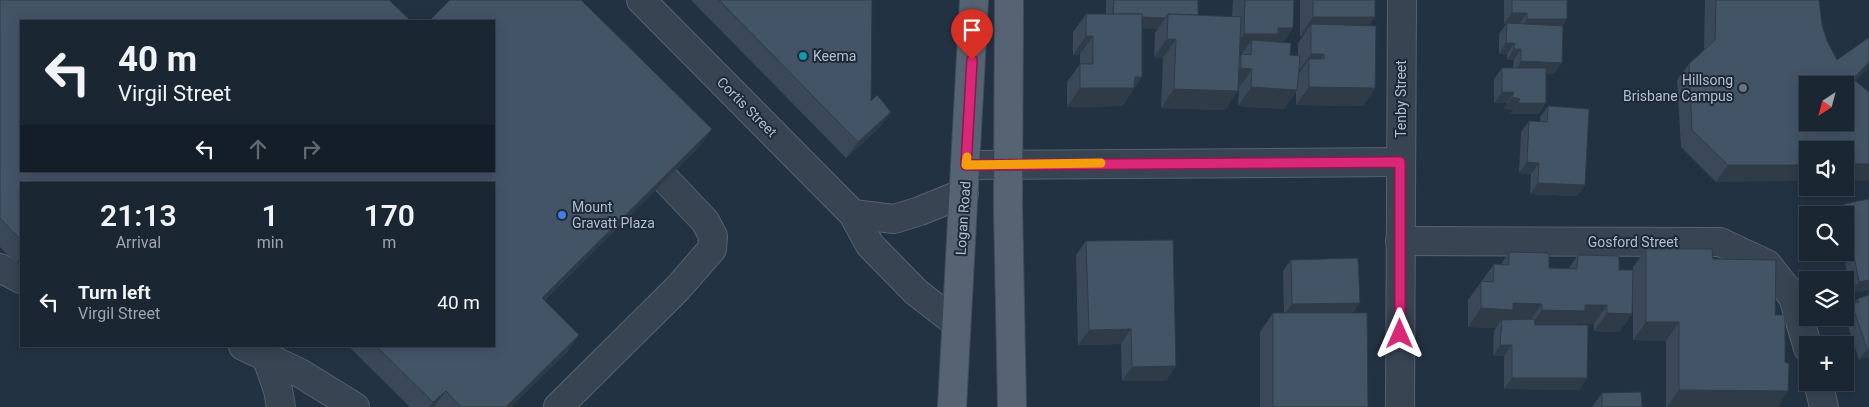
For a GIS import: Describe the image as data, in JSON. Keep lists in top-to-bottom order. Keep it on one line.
{"streets":{"main road":["Logan Road"],"street":["Tenby Street","Cortis Street","Gosford Street"]},"crossings":[["Tenby Street","Gosford Street"],["Cortis Street","Logan Road"]],"places":["Keema","Hillsong Brisbane Campus","Mount Gravatt Plaza"],"north":"bottom left","page":{"turn":["40 m","Virgil Street"],"map_buttons":"+","eta":["21:13","Arrival","1","min","170","m"],"list":[{"name":"Turn left","note":"Virgil Street","value":"40 m"}]}}
